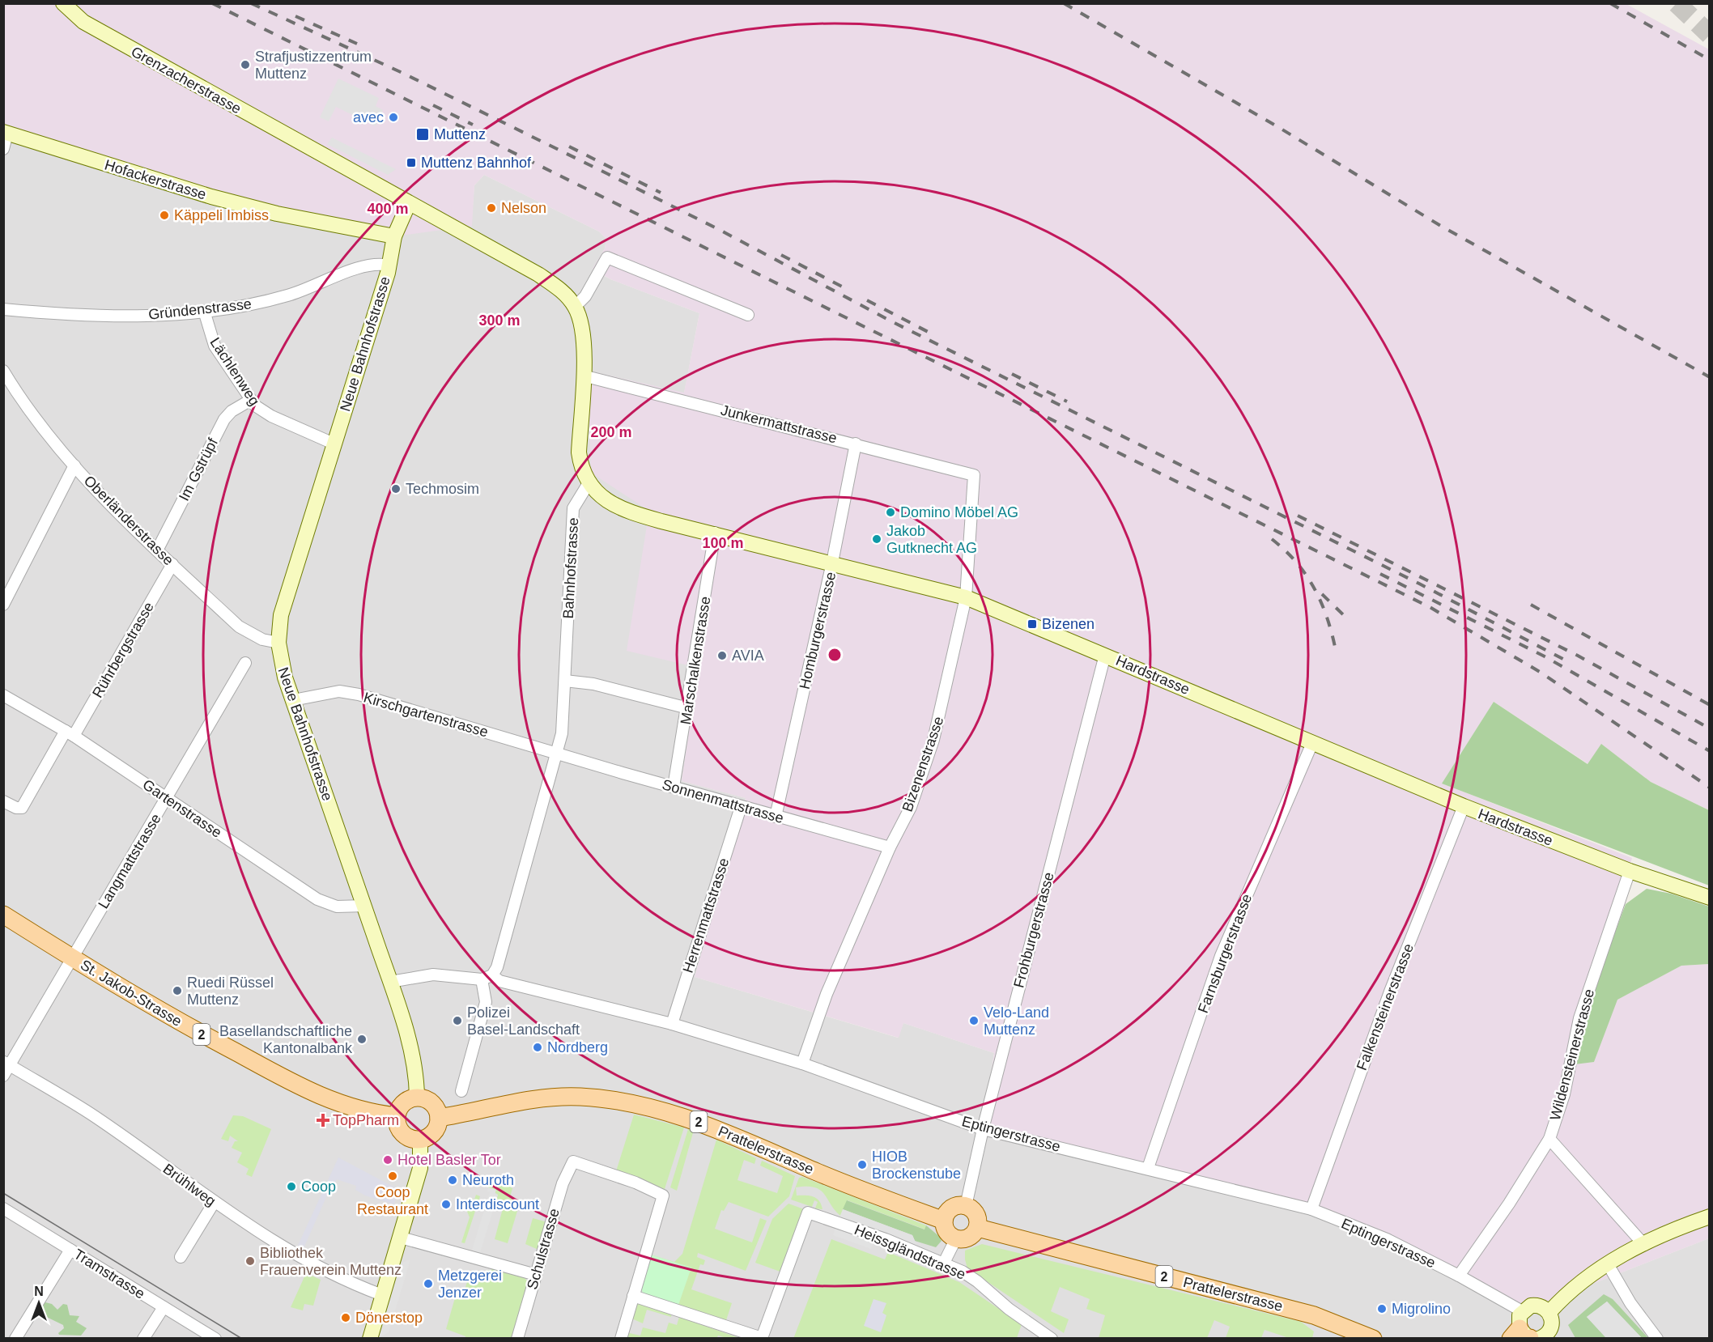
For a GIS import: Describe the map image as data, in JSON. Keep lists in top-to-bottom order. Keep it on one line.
{"streets":{"main road":["St. Jakob-Strasse","2","Prattelerstrasse"],"street":["Grenzacherstrasse","Hofackerstrasse","Gründenstrasse","Neue Bahnhofstrasse","Lächlenweg","Junkermattstrasse","Im Gstrüpf","Oberländerstrasse","Bahnhofstrasse","Homburgerstrasse","Rührbergstrasse","Marschalkenstrasse","Hardstrasse","Kirschgartenstrasse","Bizenenstrasse","Sonnenmattstrasse","Gartenstrasse","Langmattstrasse","Herrenmattstrasse","Frohburgerstrasse","Farnsburgerstrasse","Falkensteinerstrasse","Wildensteinerstrasse","Eptingerstrasse","Brühlweg","Schulstrasse","Heissgländstrasse","Tramstrasse"]},"crossings":[["Grenzacherstrasse","Neue Bahnhofstrasse"],["Hofackerstrasse","Neue Bahnhofstrasse"],["Gründenstrasse","Neue Bahnhofstrasse"],["Gründenstrasse","Lächlenweg"],["Neue Bahnhofstrasse","Lächlenweg"],["Neue Bahnhofstrasse","Oberländerstrasse"],["Neue Bahnhofstrasse","Kirschgartenstrasse"],["Neue Bahnhofstrasse","Gartenstrasse"],["Neue Bahnhofstrasse","St. Jakob-Strasse"],["Neue Bahnhofstrasse","Prattelerstrasse"],["Lächlenweg","Im Gstrüpf"],["Junkermattstrasse","Homburgerstrasse"],["Junkermattstrasse","Bizenenstrasse"],["Im Gstrüpf","Oberländerstrasse"],["Oberländerstrasse","Rührbergstrasse"],["Bahnhofstrasse","Hardstrasse"],["Bahnhofstrasse","Kirschgartenstrasse"],["Bahnhofstrasse","Sonnenmattstrasse"],["Bahnhofstrasse","Eptingerstrasse"],["Homburgerstrasse","Hardstrasse"],["Homburgerstrasse","Sonnenmattstrasse"],["Rührbergstrasse","Gartenstrasse"],["Marschalkenstrasse","Hardstrasse"],["Marschalkenstrasse","Sonnenmattstrasse"],["Hardstrasse","Bizenenstrasse"],["Hardstrasse","Frohburgerstrasse"],["Hardstrasse","Farnsburgerstrasse"],["Hardstrasse","Falkensteinerstrasse"],["Hardstrasse","Wildensteinerstrasse"],["Kirschgartenstrasse","Sonnenmattstrasse"],["Bizenenstrasse","Sonnenmattstrasse"],["Bizenenstrasse","Eptingerstrasse"],["Sonnenmattstrasse","Herrenmattstrasse"],["Gartenstrasse","Langmattstrasse"],["Langmattstrasse","St. Jakob-Strasse"],["Langmattstrasse","Brühlweg"],["Herrenmattstrasse","Eptingerstrasse"],["Frohburgerstrasse","Eptingerstrasse"],["Frohburgerstrasse","Prattelerstrasse"],["Farnsburgerstrasse","Eptingerstrasse"],["St. Jakob-Strasse","Prattelerstrasse"],["Falkensteinerstrasse","Eptingerstrasse"],["Wildensteinerstrasse","Eptingerstrasse"]],"places":{"other":["Strafjustizzentrum Muttenz","avec","Nelson","Käppeli Imbiss","Techmosim","Domino Möbel AG","Jakob Gutknecht AG","AVIA","Ruedi Rüssel Muttenz","Polizei Basel-Landschaft","Velo-Land Muttenz","Basellandschaftliche Kantonalbank","Nordberg","Hotel Basler Tor","HIOB Brockenstube","Coop Restaurant","Neuroth","Coop","Interdiscount","Bibliothek Frauenverein Muttenz","Metzgerei Jenzer","Migrolino","Dönerstop"],"transit":["Muttenz","Muttenz Bahnhof","Bizenen"],"health":["TopPharm"]},"north":"top","rings":["400 m","300 m","200 m","100 m"]}
